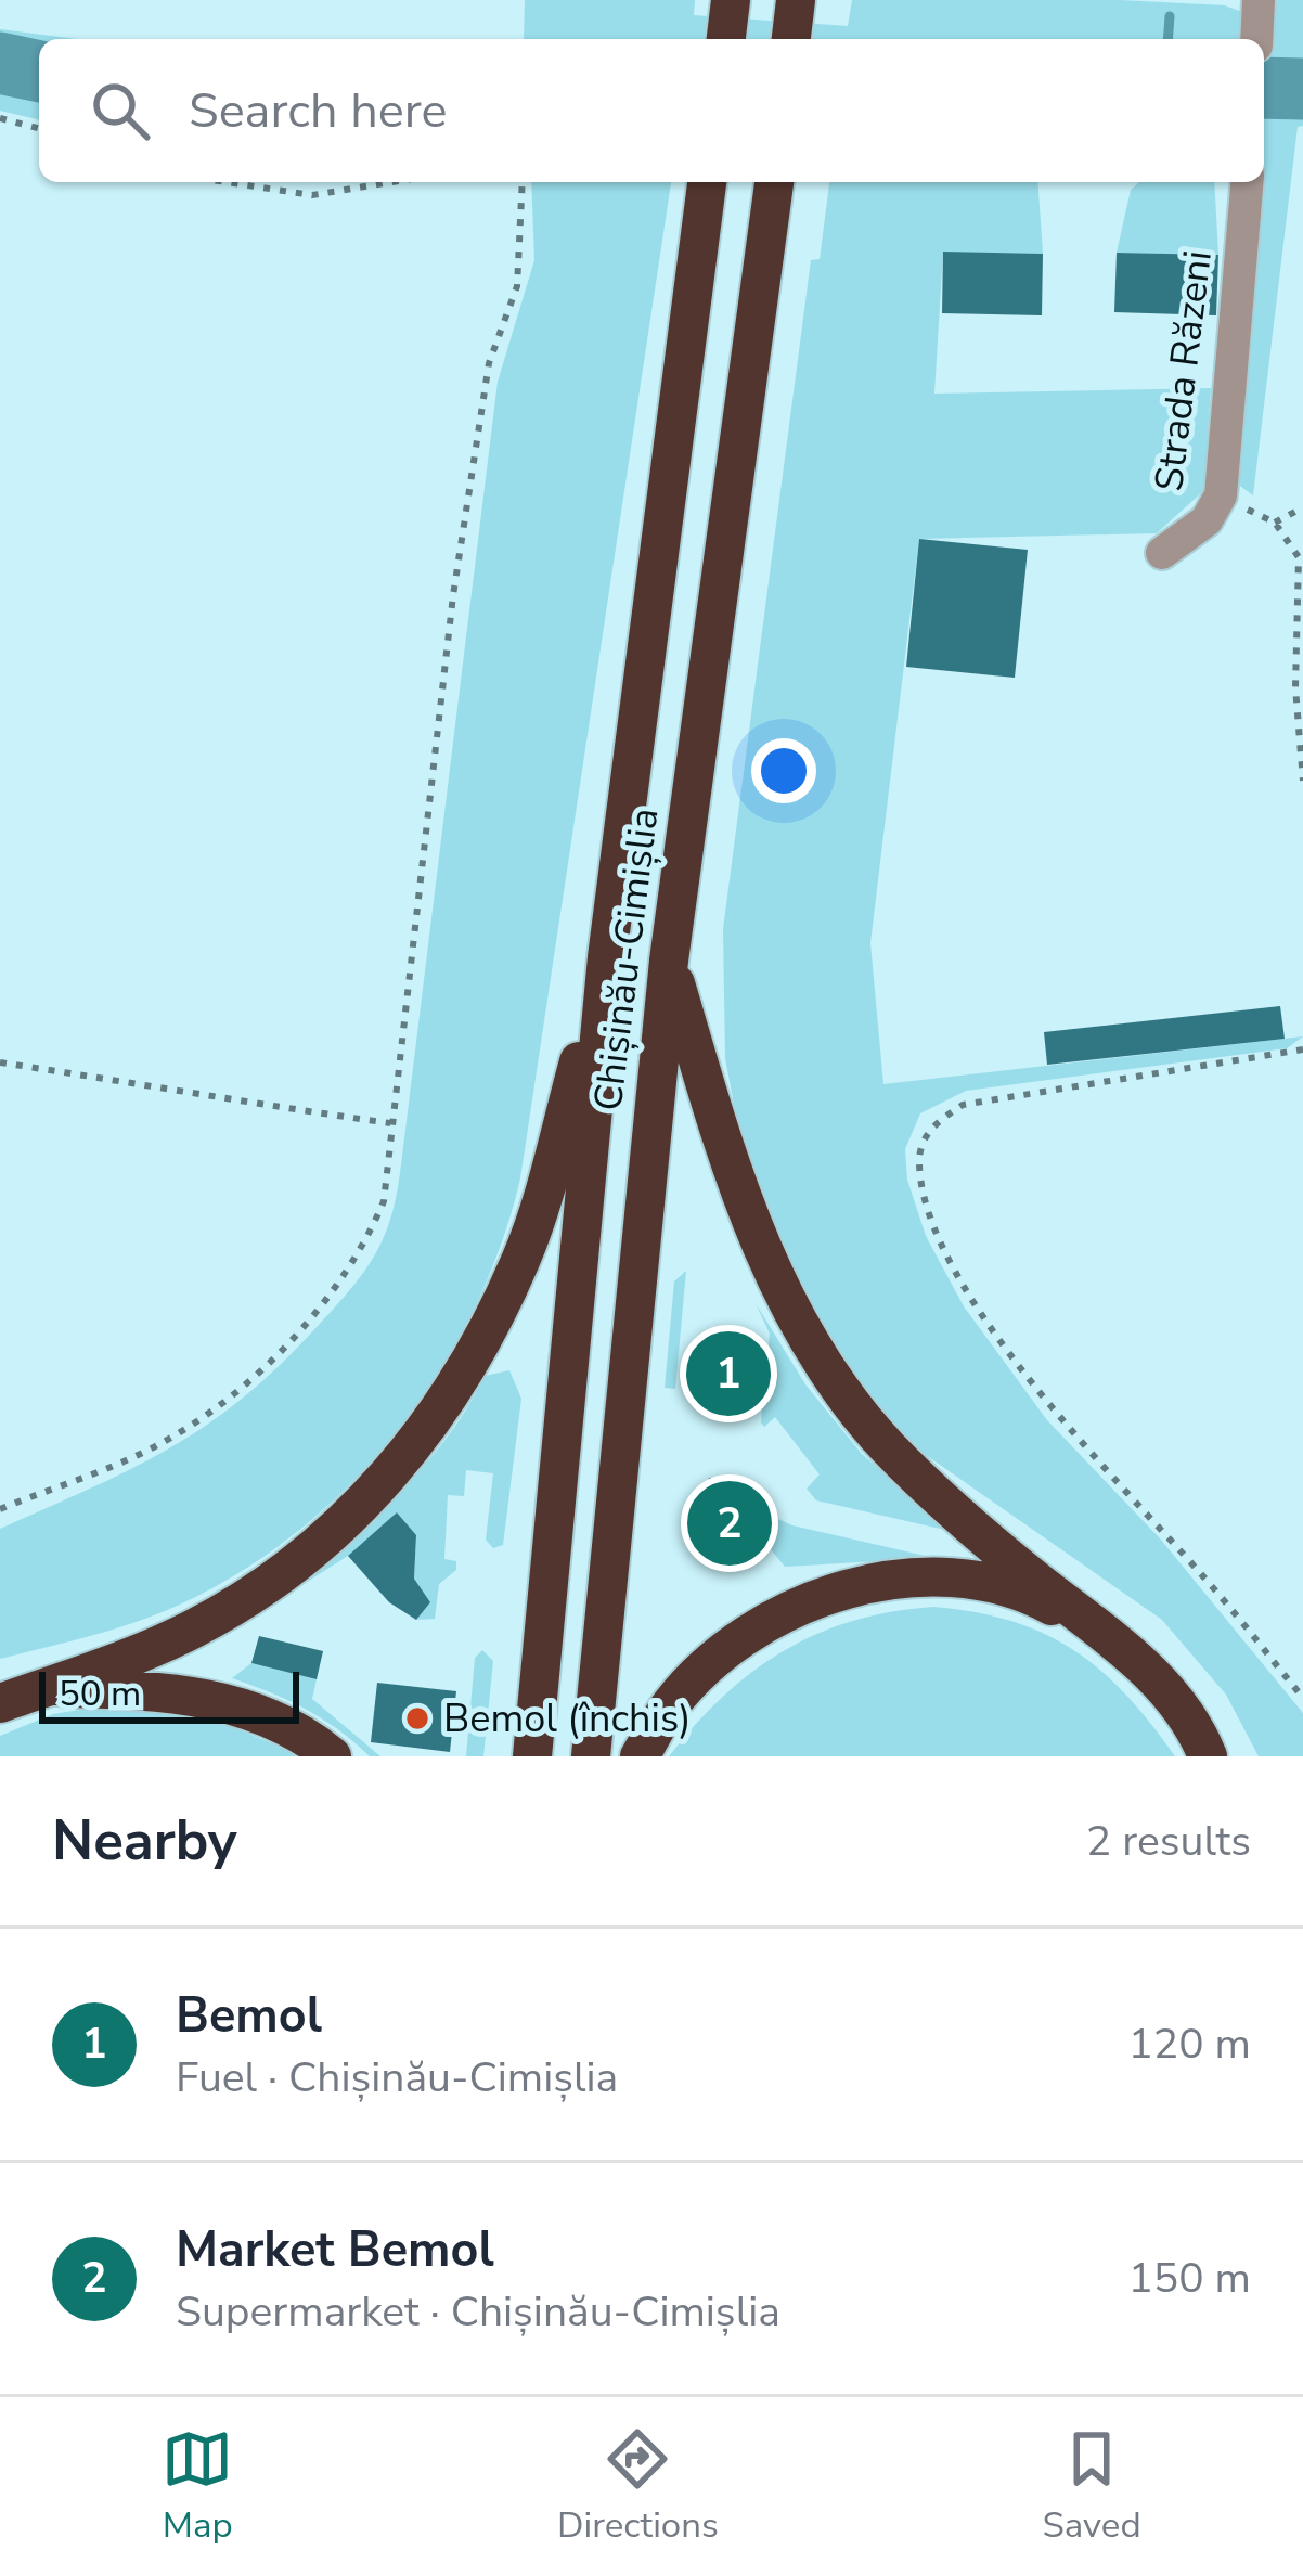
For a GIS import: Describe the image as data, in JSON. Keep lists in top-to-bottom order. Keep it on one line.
{"streets":{"highway":["Chișinău-Cimișlia"],"lane":["Strada Răzeni"]},"places":["Bemol (închis)"],"scale_bar":"50 m","page":{"search":"Search here","pins":["1","2"],"scale":"50 m","heading":["Nearby","2 results"],"list":[{"mark":"1","name":"Bemol","note":"Fuel · Chișinău-Cimișlia","value":"120 m"},{"mark":"2","name":"Market Bemol","note":"Supermarket · Chișinău-Cimișlia","value":"150 m"}],"nav":["Map","Directions","Saved"]}}
